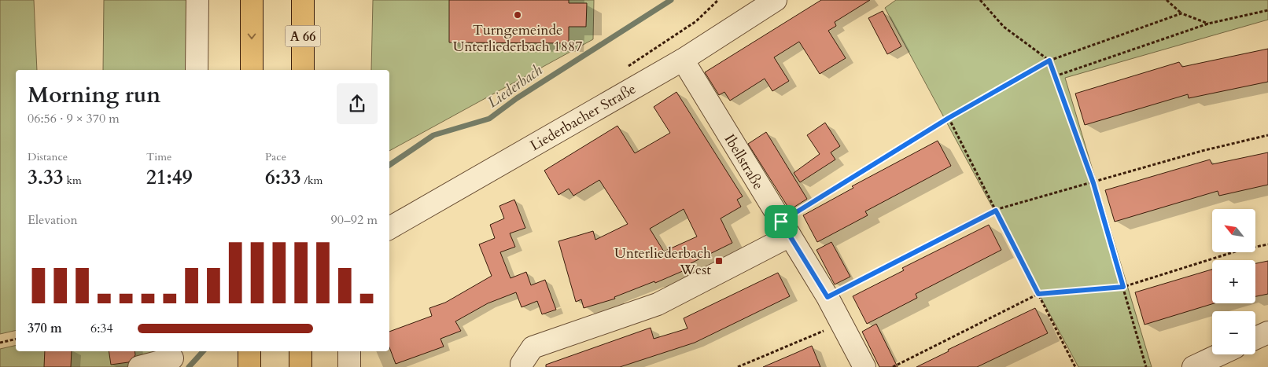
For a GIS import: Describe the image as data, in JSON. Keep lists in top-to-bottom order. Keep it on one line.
{"streets":{"highway":["A 66"],"street":["Liederbacher Straße","Ibellstraße"]},"crossings":[["Liederbacher Straße","Ibellstraße"]],"water":["Liederbach"],"places":{"other":["Turngemeinde Unterliederbach 1887"],"transit":["Unterliederbach West"]},"north":"top left","page":{"heading":["Morning run","06:56 · 9 × 370 m"],"stats":[["Distance","3.33 km"],["Time","21:49"],["Pace","6:33 /km"]],"chart":["Elevation","90–92 m"],"map_buttons":["+","−"],"list":[{"name":"370 m","note":"6:34"}]}}
